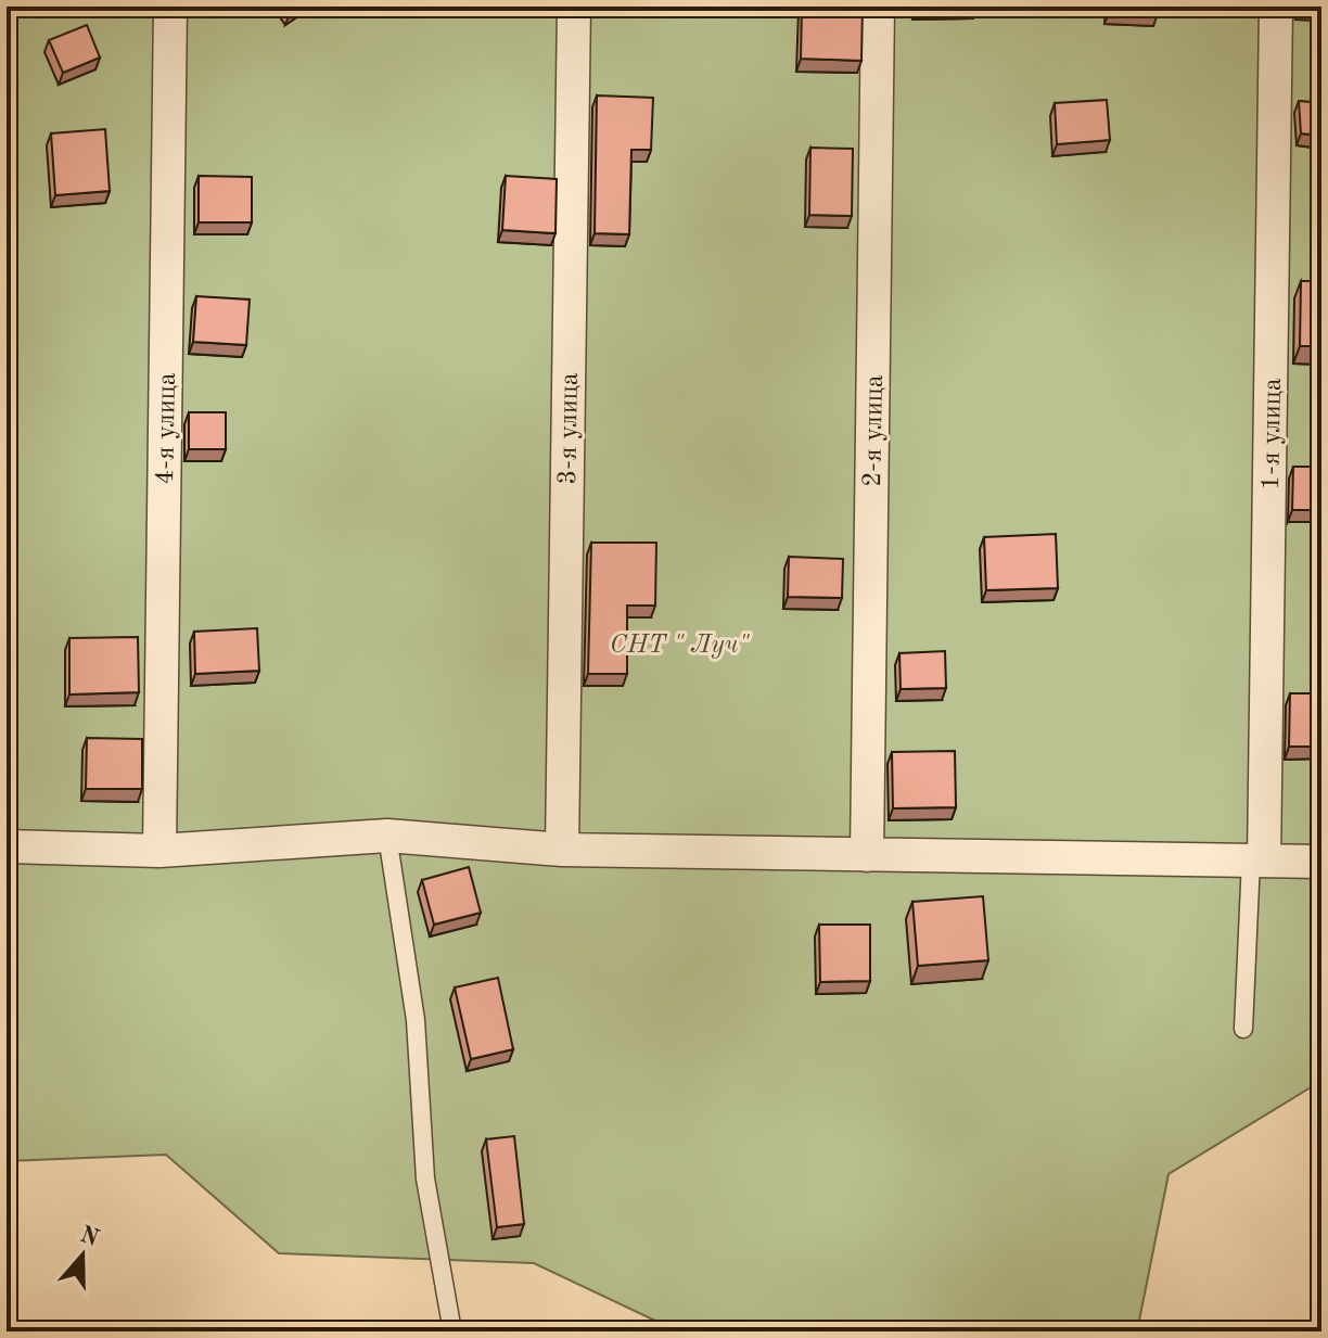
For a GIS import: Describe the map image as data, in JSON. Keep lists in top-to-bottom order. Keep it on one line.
{"streets":{"street":["4-я улица","3-я улица","2-я улица","1-я улица"]},"parks":["СНТ \" Луч\""],"north":"top"}
